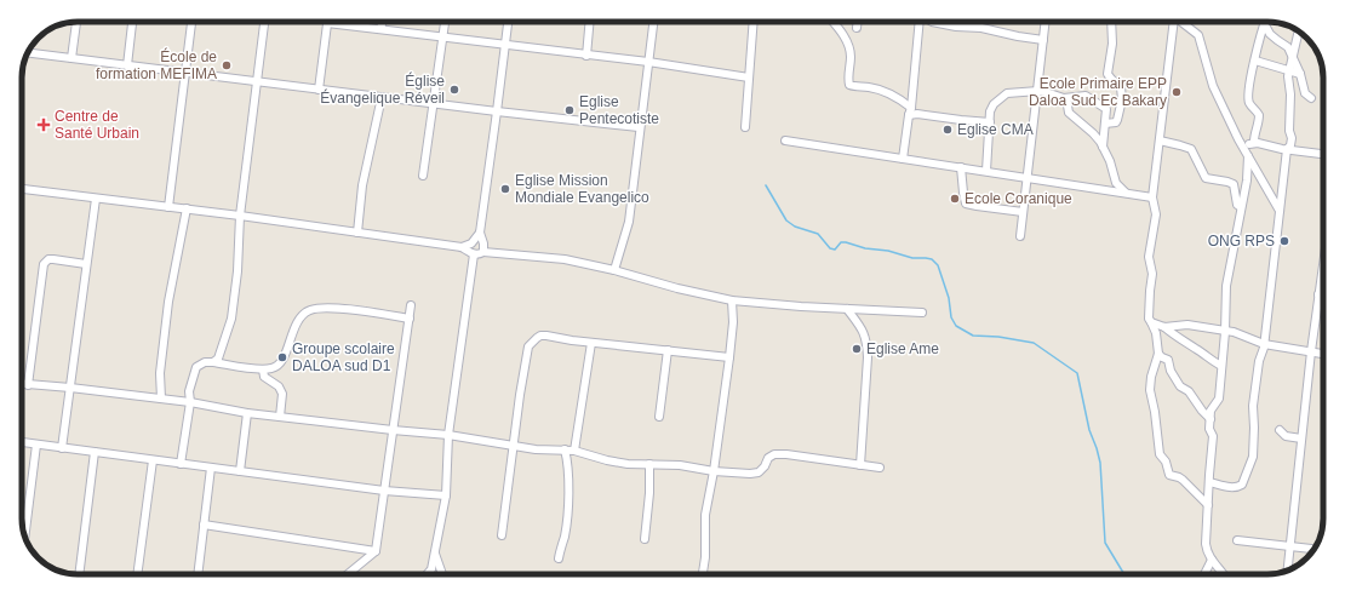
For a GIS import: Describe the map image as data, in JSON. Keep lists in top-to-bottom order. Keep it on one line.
{"places":{"other":["École de formation MEFIMA","Église Évangelique Réveil","Ecole Primaire EPP Daloa Sud Ec Bakary","Eglise Pentecotiste","Eglise CMA","Eglise Mission Mondiale Evangelico","Ecole Coranique","ONG RPS","Eglise Ame","Groupe scolaire DALOA sud D1"],"health":["Centre de Santé Urbain"]}}
